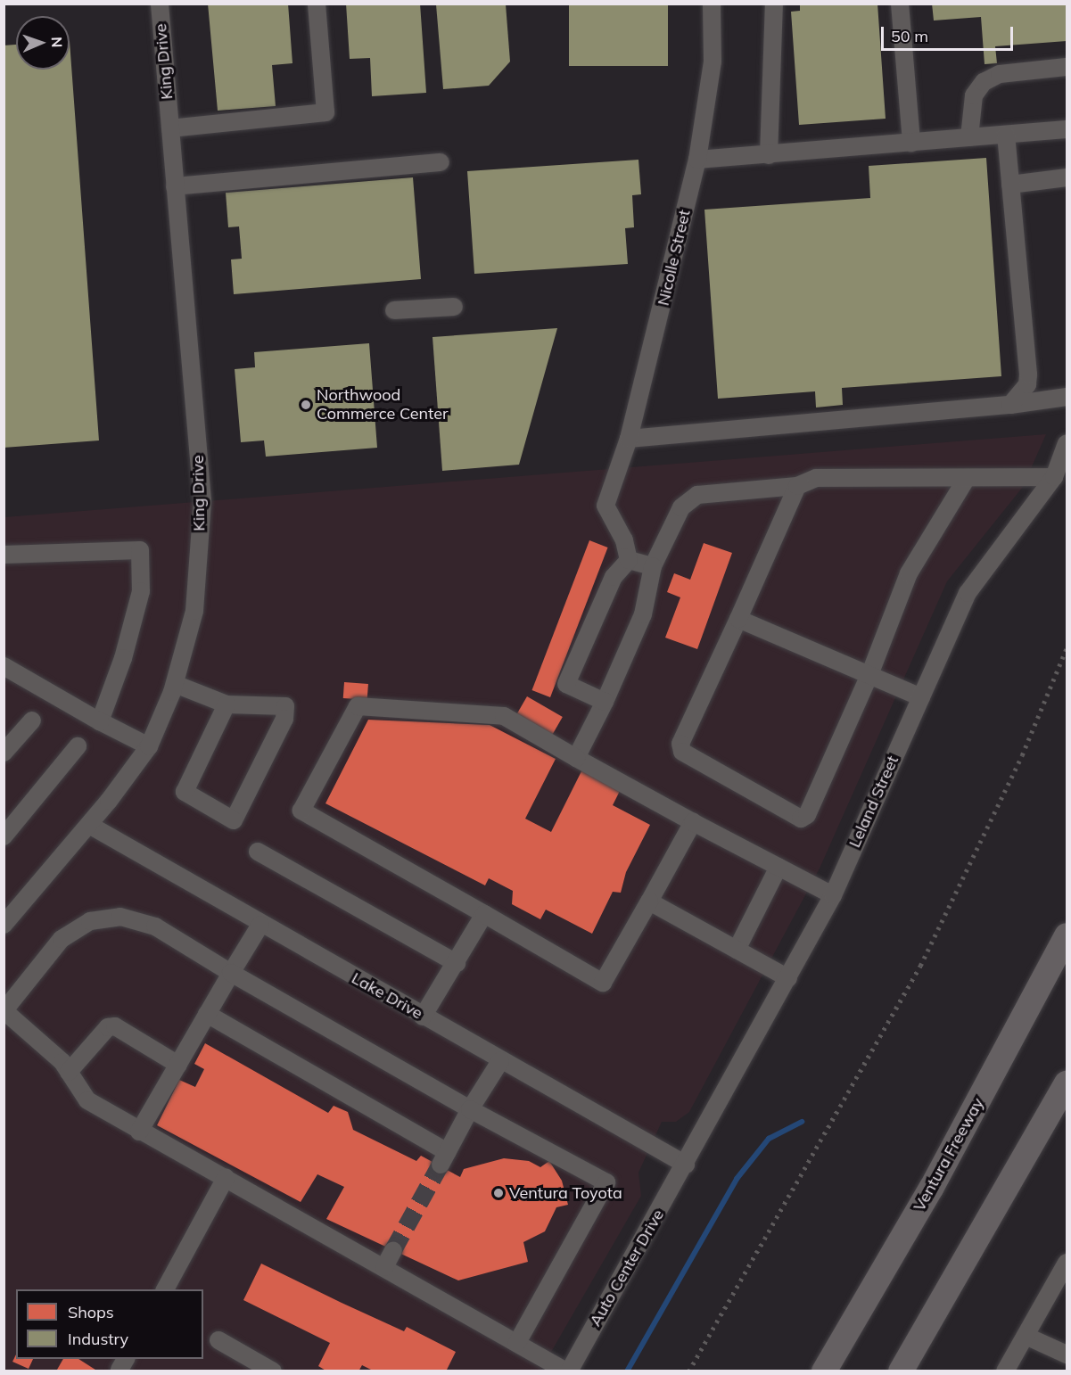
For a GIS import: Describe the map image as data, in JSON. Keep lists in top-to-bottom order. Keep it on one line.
{"streets":{"highway":["Ventura Freeway"],"street":["King Drive","Nicolle Street","Leland Street","Lake Drive","Auto Center Drive"]},"crossings":[["King Drive","Lake Drive"],["Leland Street","Lake Drive"],["Leland Street","Auto Center Drive"],["Lake Drive","Auto Center Drive"]],"places":["Northwood Commerce Center","Ventura Toyota"],"legend":["Shops","Industry"],"scale_bar":"50 m","north":"right"}
